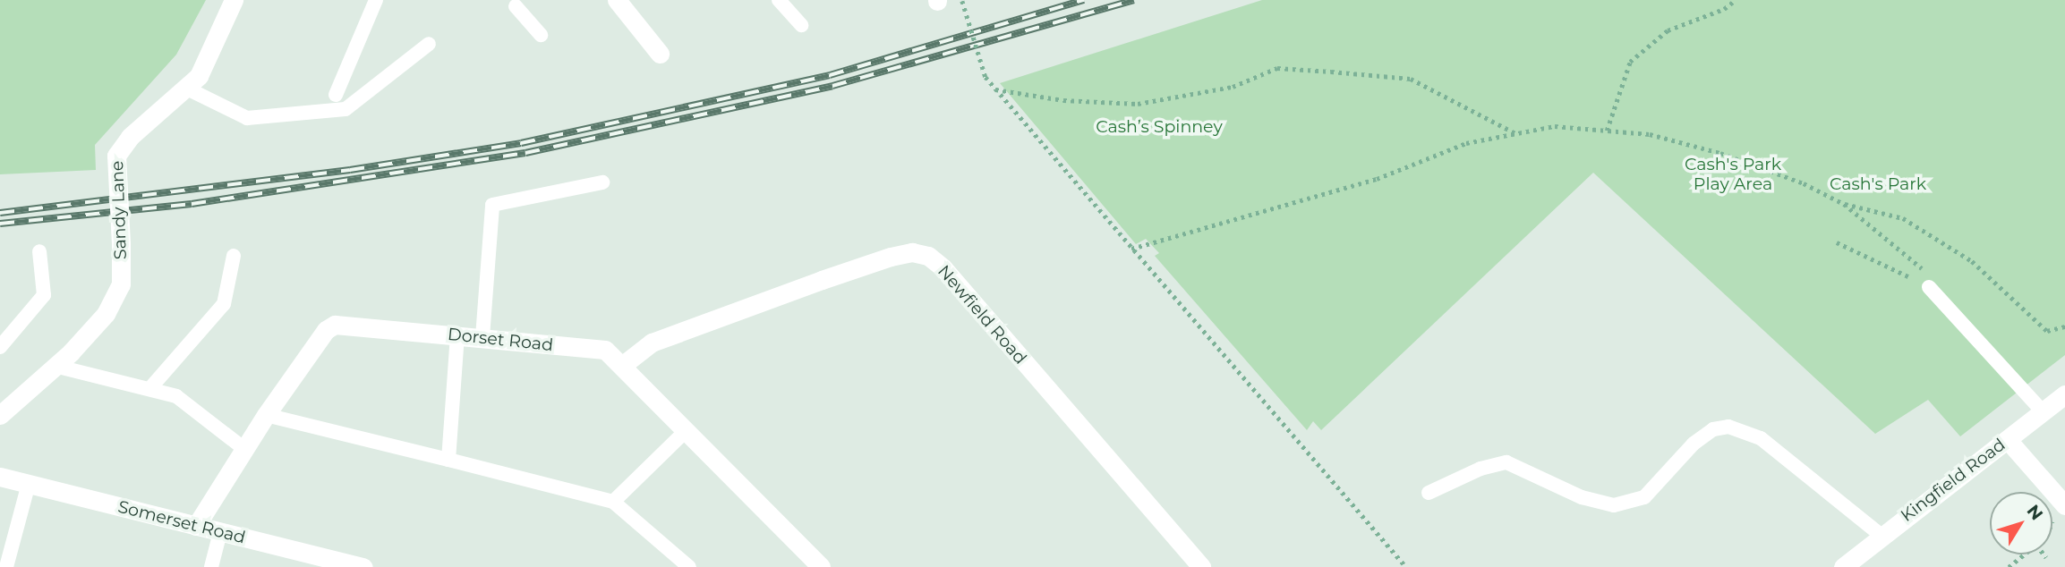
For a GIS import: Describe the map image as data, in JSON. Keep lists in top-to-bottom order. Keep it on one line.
{"streets":{"street":["Sandy Lane","Newfield Road","Dorset Road","Kingfield Road","Somerset Road"]},"crossings":[["Newfield Road","Dorset Road"],["Dorset Road","Somerset Road"]],"parks":["Cash’s Spinney","Cash's Park Play Area","Cash's Park"],"north":"top right"}
